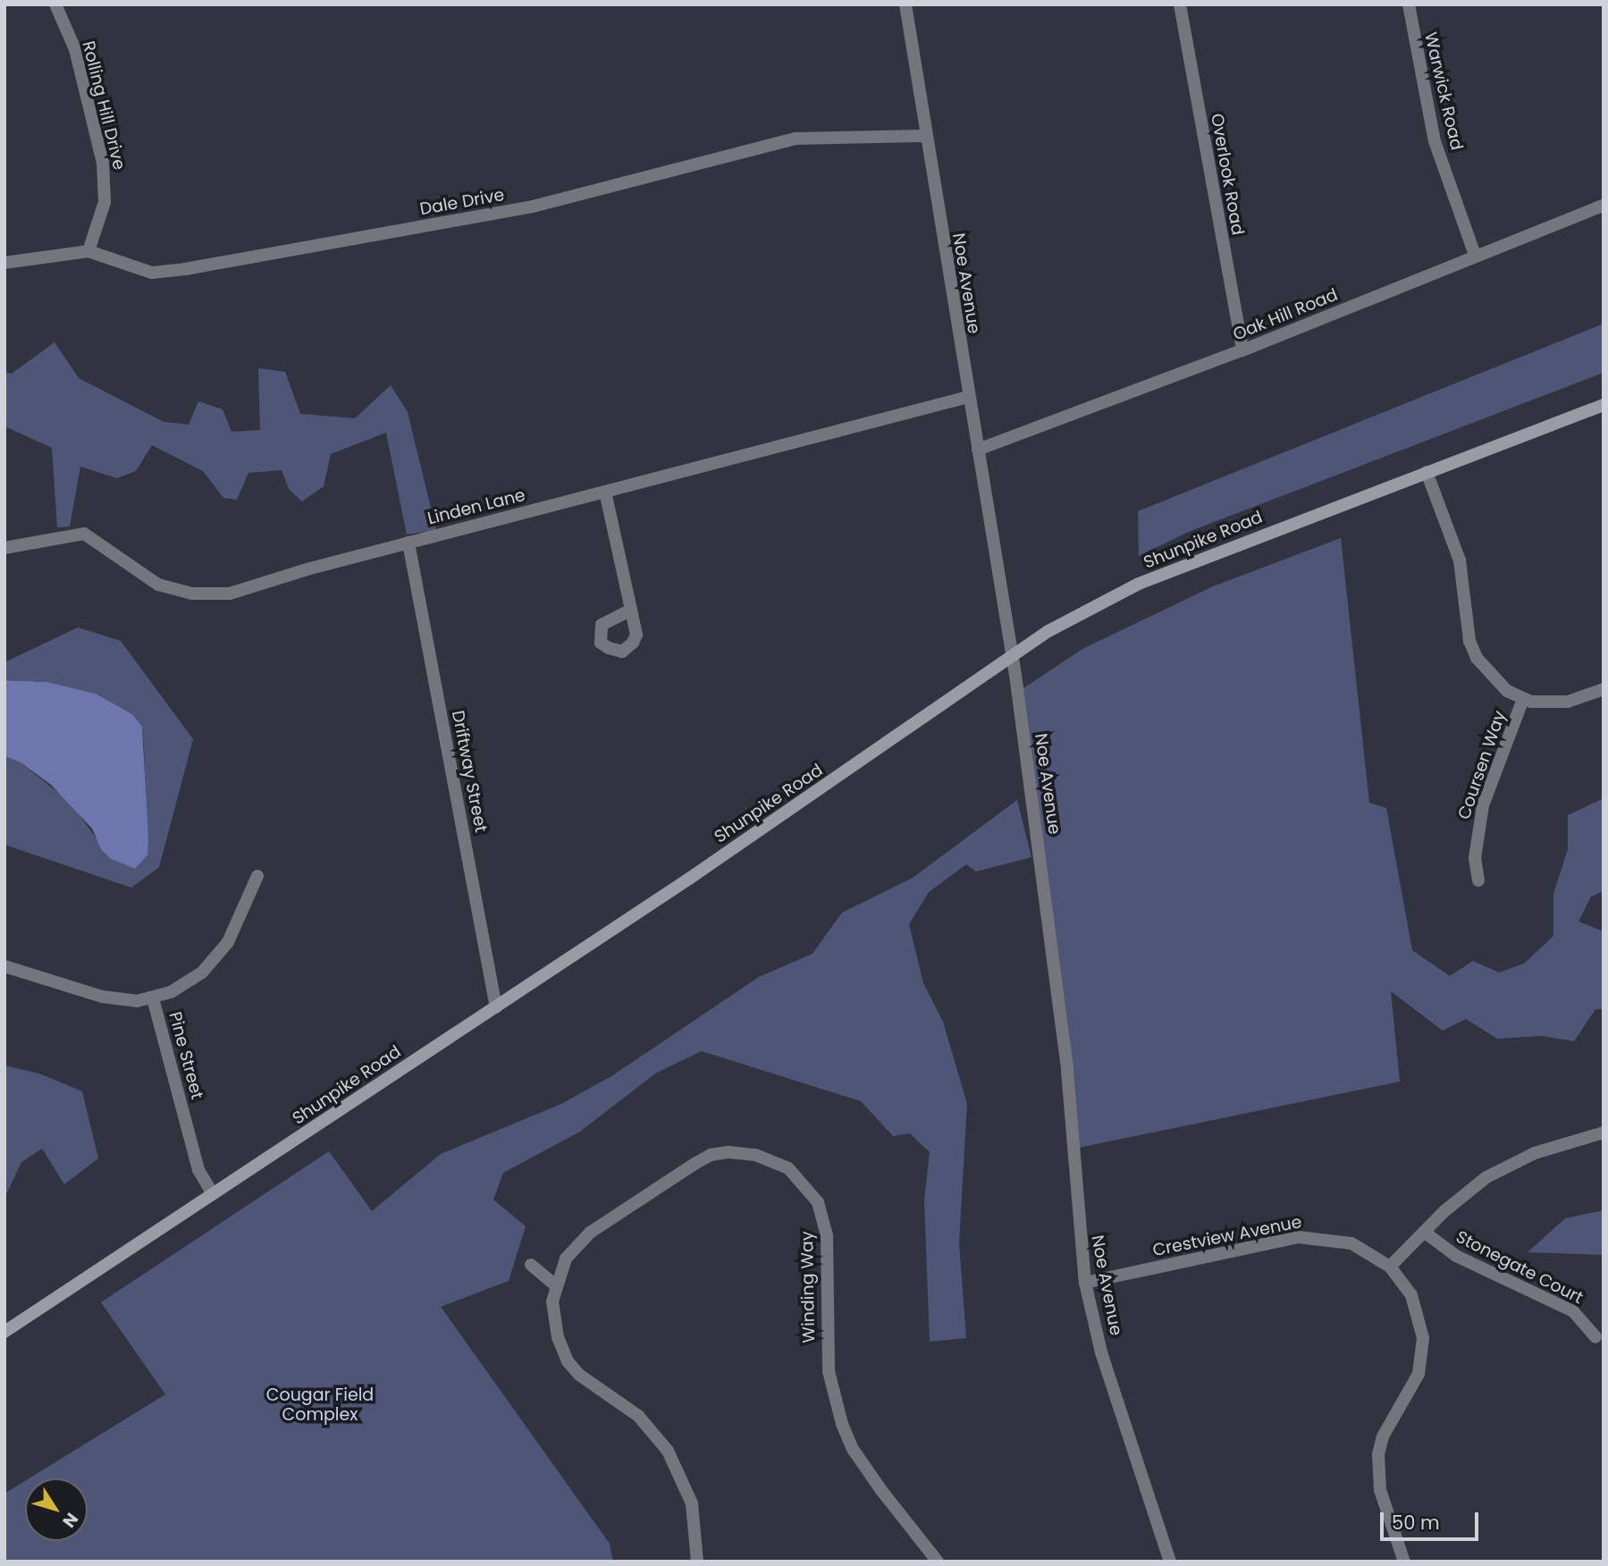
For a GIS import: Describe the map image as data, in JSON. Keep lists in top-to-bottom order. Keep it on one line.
{"streets":{"main road":["Shunpike Road"],"street":["Warwick Road","Rolling Hill Drive","Overlook Road","Dale Drive","Noe Avenue","Oak Hill Road","Linden Lane","Coursen Way","Driftway Street","Pine Street","Crestview Avenue","Stonegate Court","Winding Way"]},"crossings":[["Warwick Road","Oak Hill Road"],["Rolling Hill Drive","Dale Drive"],["Overlook Road","Oak Hill Road"],["Dale Drive","Noe Avenue"],["Noe Avenue","Oak Hill Road"],["Noe Avenue","Linden Lane"],["Noe Avenue","Shunpike Road"],["Noe Avenue","Crestview Avenue"],["Linden Lane","Driftway Street"],["Shunpike Road","Coursen Way"],["Shunpike Road","Driftway Street"],["Shunpike Road","Pine Street"]],"parks":["Cougar Field Complex"],"scale_bar":"50 m","north":"bottom right"}
